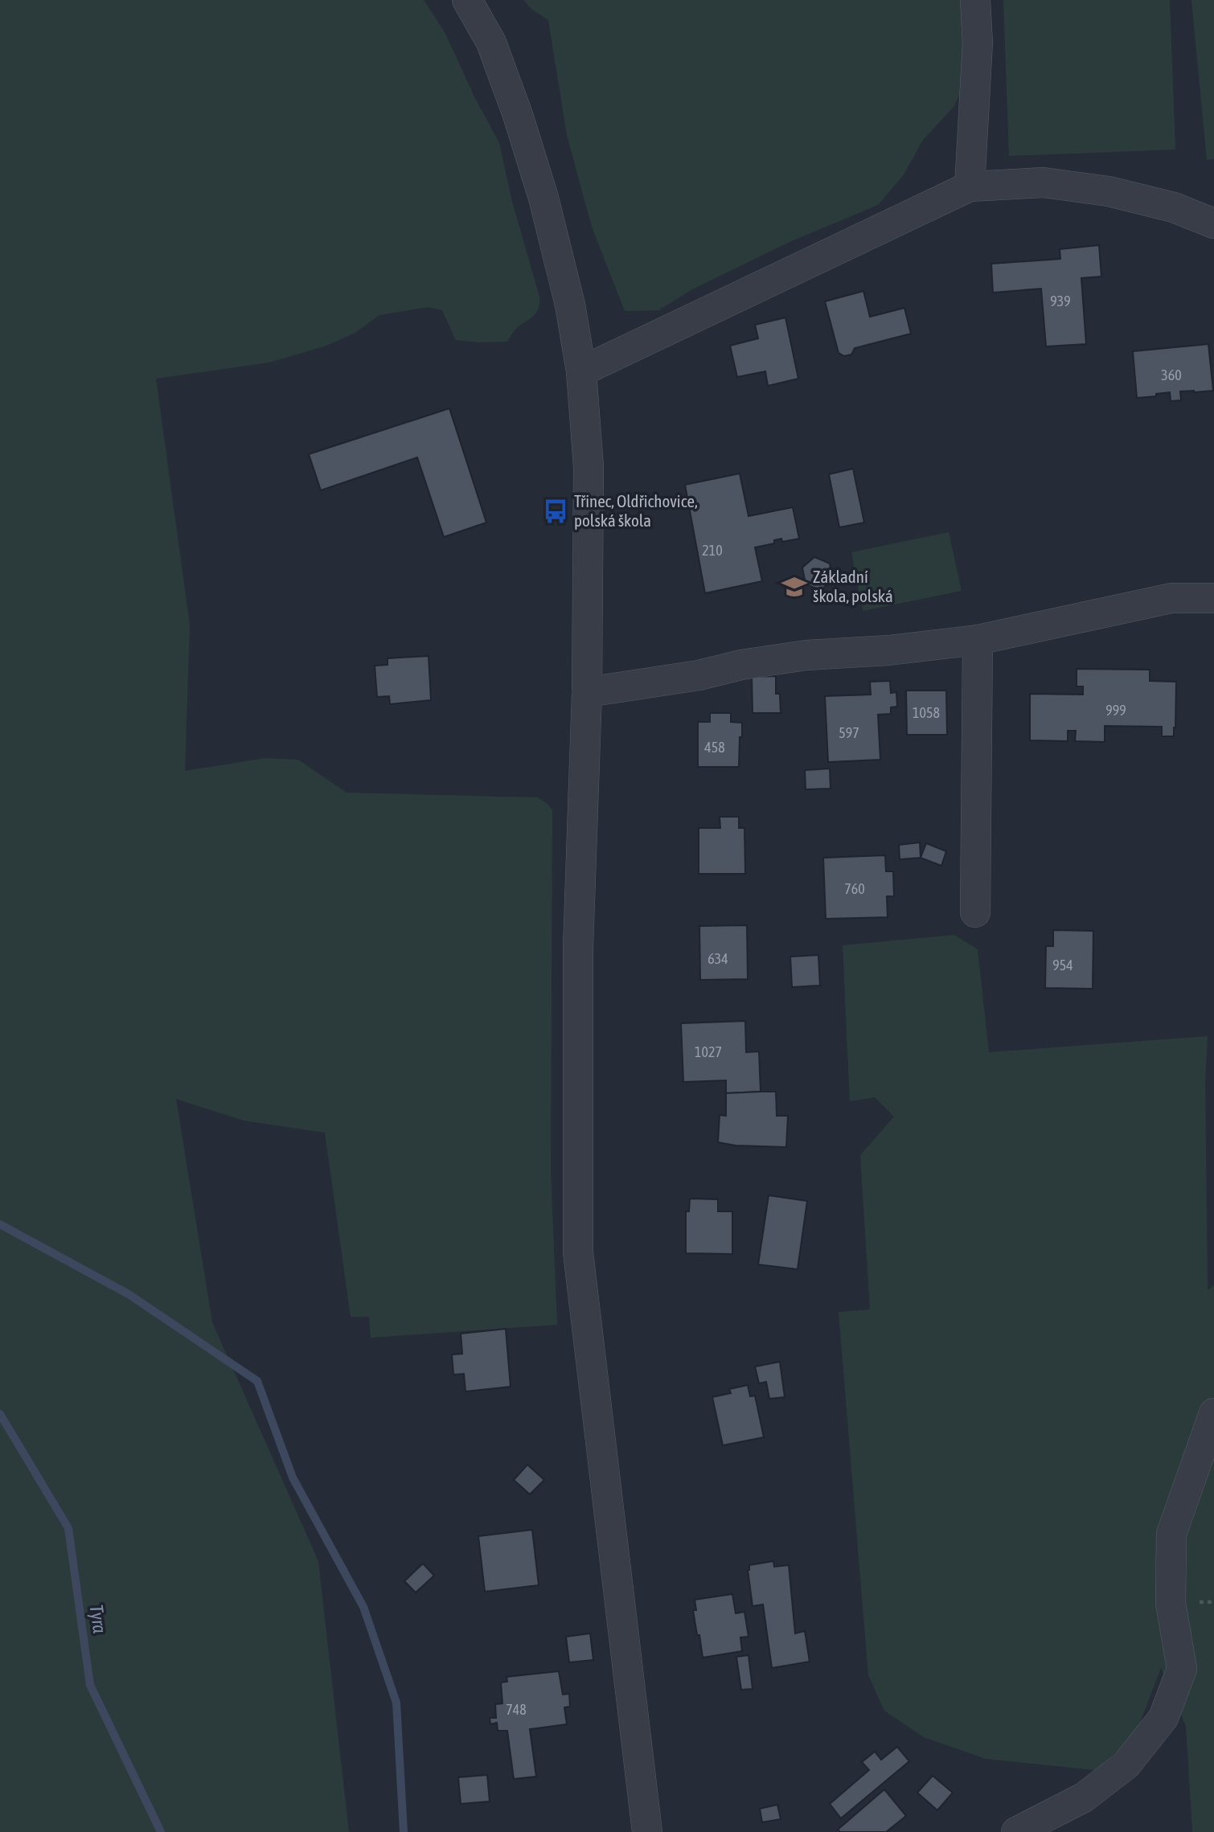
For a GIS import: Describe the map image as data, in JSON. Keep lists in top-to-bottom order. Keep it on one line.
{"water":["Tyra"],"places":{"bus stop":["Třinec, Oldřichovice, polská škola"],"school or university":["Základní škola, polská"]},"house_numbers":["939","360","210","999","1058","597","458","760","634","954","1027","748"]}
